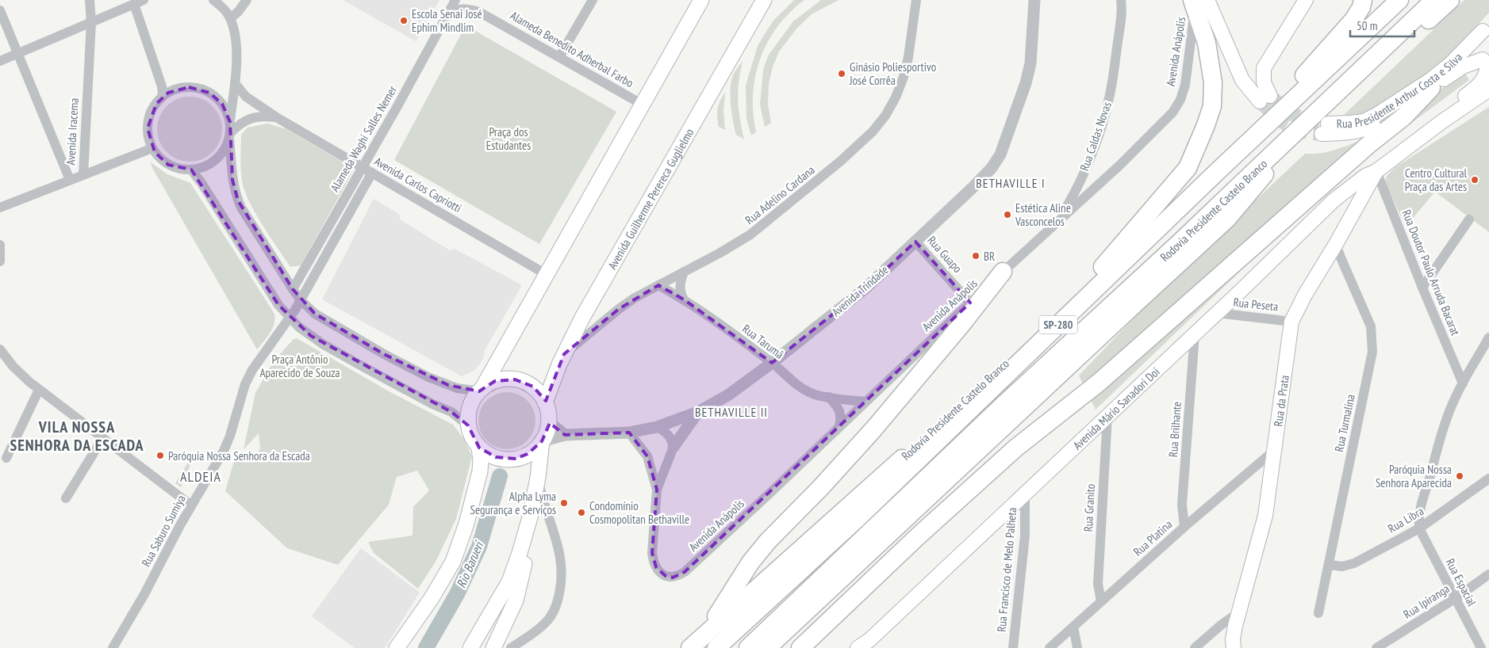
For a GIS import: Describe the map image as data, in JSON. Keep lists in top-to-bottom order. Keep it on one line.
{"streets":{"highway":["Rodovia Presidente Castelo Branco","SP-280"],"main road":["Rua Presidente Arthur Costa e Silva","Avenida Guilherme Perereca Guglielmo","Rua da Prata","Avenida Mário Sanadori Doi"],"street":["Alameda Benedito Adherbal Farbo","Avenida Anápolis","Avenida Iracema","Rua Caldas Novas","Alameda Waghi Salles Nemer","Avenida Carlos Capriotti","Rua Adelino Cardana","Rua Guapo","Rua Doutor Paulo Arruda Bacarat","Avenida Trindade","Rua Peseta","Rua Tarumã","Rua Turmalina","Rua Brilhante","Rua Granito","Rua Libra","Rua Saburo Sumiya","Rua Platina","Rua Francisco de Melo Palheta","Rua Espacial","Rua Ipiranga"]},"crossings":[["Alameda Benedito Adherbal Farbo","Alameda Waghi Salles Nemer"],["Avenida Anápolis","Rua Caldas Novas"],["Avenida Anápolis","Rua Guapo"],["Avenida Anápolis","Rua Tarumã"],["Alameda Waghi Salles Nemer","Avenida Carlos Capriotti"],["Alameda Waghi Salles Nemer","Rua Saburo Sumiya"],["Rua Adelino Cardana","Avenida Guilherme Perereca Guglielmo"],["Rua Adelino Cardana","Rua Tarumã"],["Avenida Guilherme Perereca Guglielmo","Avenida Trindade"],["Rua Guapo","Avenida Trindade"],["Rua Doutor Paulo Arruda Bacarat","Rua da Prata"],["Rua Doutor Paulo Arruda Bacarat","Avenida Mário Sanadori Doi"],["Avenida Trindade","Rua Tarumã"],["Rua Peseta","Rua da Prata"],["Rua Peseta","Avenida Mário Sanadori Doi"],["Rua da Prata","Avenida Mário Sanadori Doi"],["Rua da Prata","Rua Turmalina"],["Rua da Prata","Rua Platina"],["Avenida Mário Sanadori Doi","Rua Brilhante"],["Avenida Mário Sanadori Doi","Rua Granito"],["Avenida Mário Sanadori Doi","Rua Francisco de Melo Palheta"],["Rua Turmalina","Rua Libra"],["Rua Brilhante","Rua Platina"],["Rua Granito","Rua Platina"],["Rua Libra","Rua Espacial"],["Rua Espacial","Rua Ipiranga"]],"districts":["BETHAVILLE I","BETHAVILLE II","VILA NOSSA SENHORA DA ESCADA","ALDEIA"],"water":["Rio Barueri"],"parks":["Praça dos Estudantes","Praça Antônio Aparecido de Souza"],"places":["Escola Senai José Ephim Mindlim","Ginásio Poliesportivo José Corrêa","Centro Cultural Praça das Artes","Estética Aline Vasconcelos","BR","Paróquia Nossa Senhora da Escada","Paróquia Nossa Senhora Aparecida","Alpha Lyma Segurança e Serviços","Condomínio Cosmopolitan Bethaville"],"scale_bar":"50 m"}
